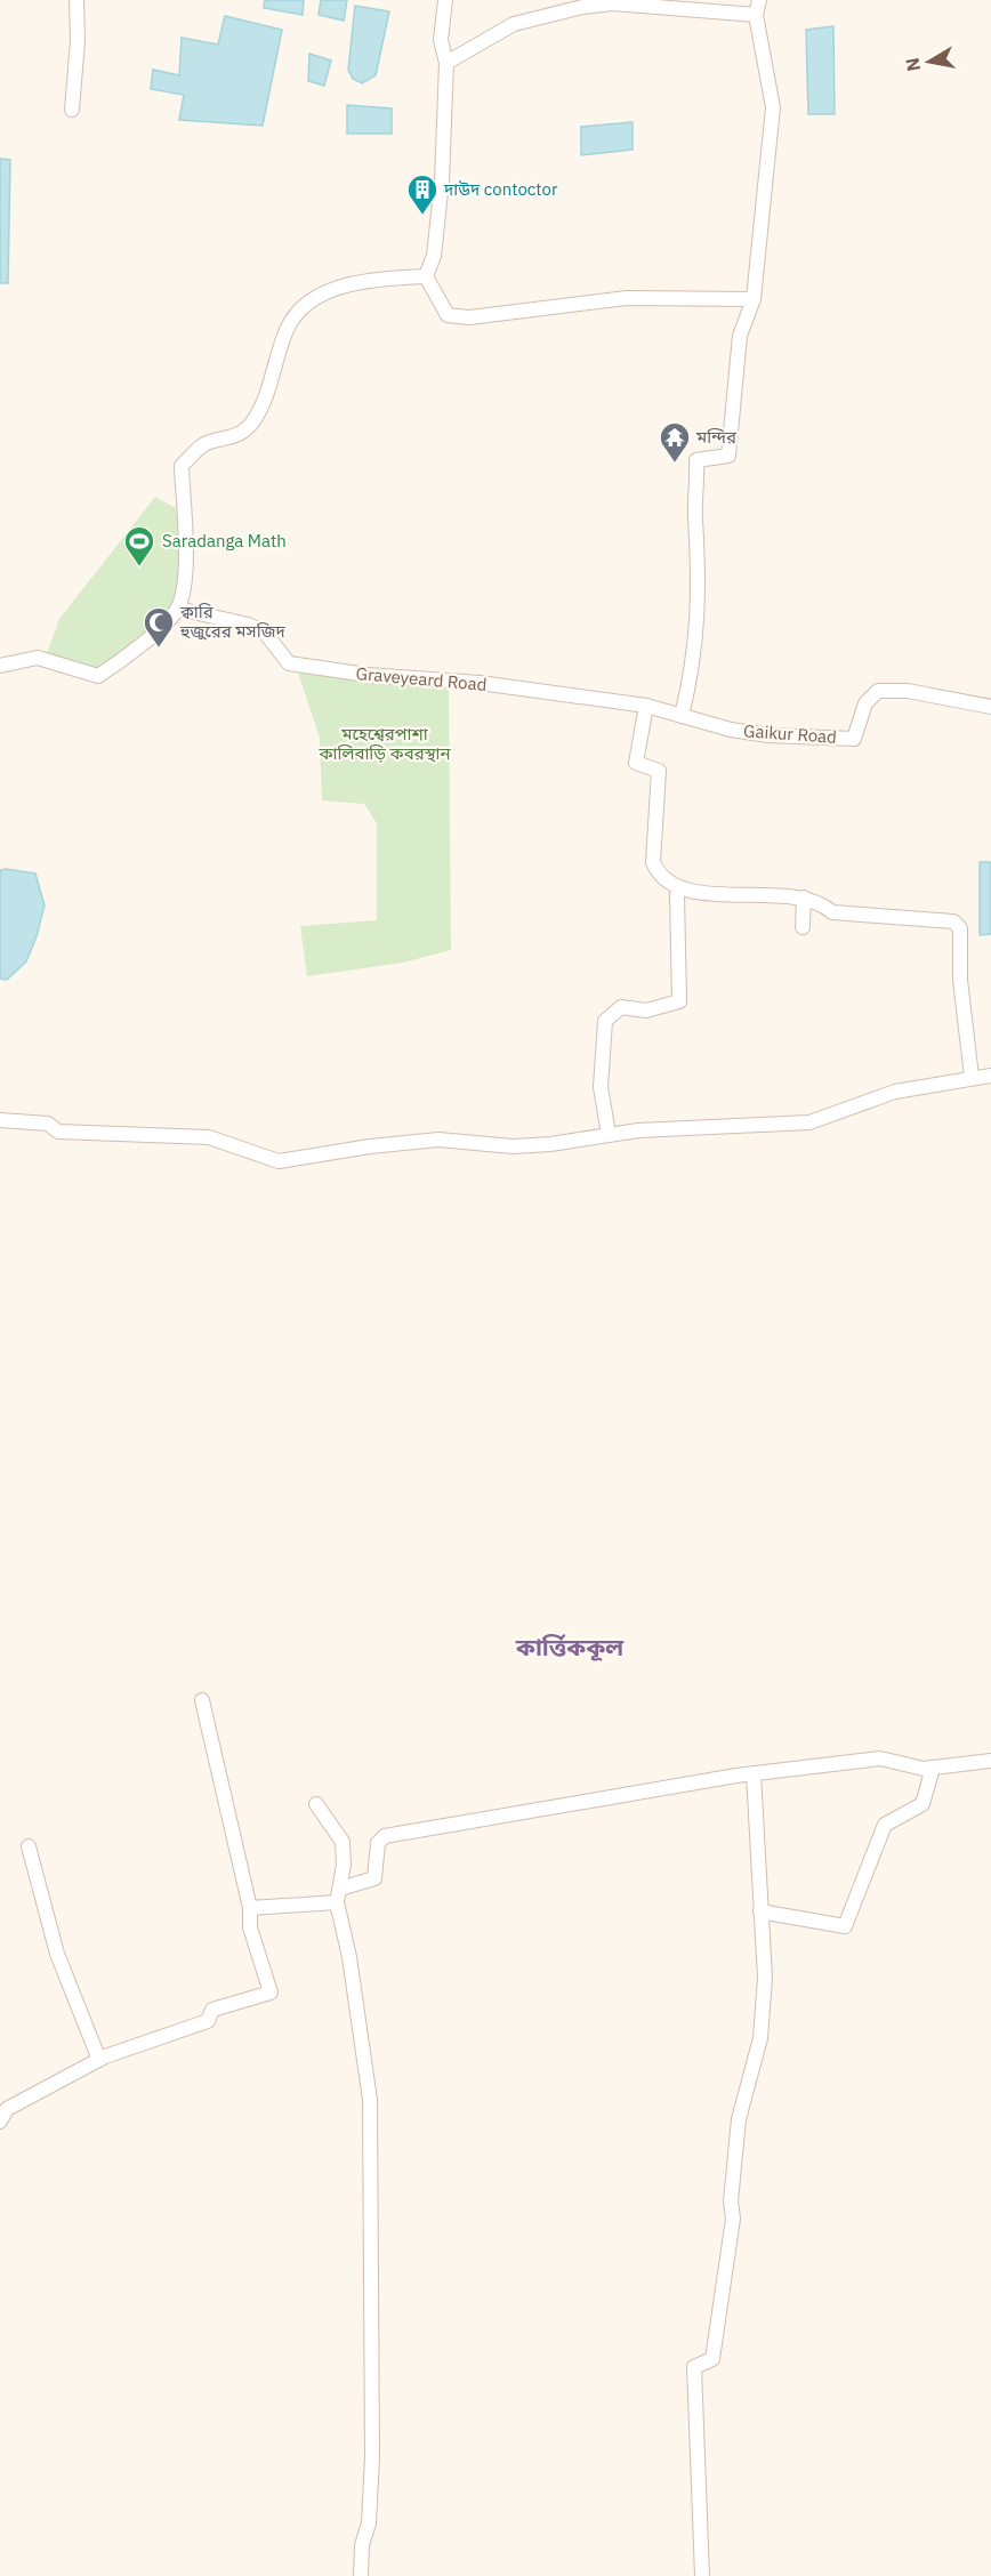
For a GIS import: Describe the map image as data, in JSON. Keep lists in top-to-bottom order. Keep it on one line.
{"streets":{"street":["Graveyeard Road","Gaikur Road"]},"crossings":[["Graveyeard Road","Gaikur Road"]],"districts":["কার্ত্তিককূল"],"parks":["মহেশ্বেরপাশা কালিবাড়ি কবরস্থান"],"places":{"building":["দাউদ contoctor"],"temple":["মন্দির"],"sports":["Saradanga Math"],"mosque":["ক্বারি হুজুরের মসজিদ"]},"north":"left"}
